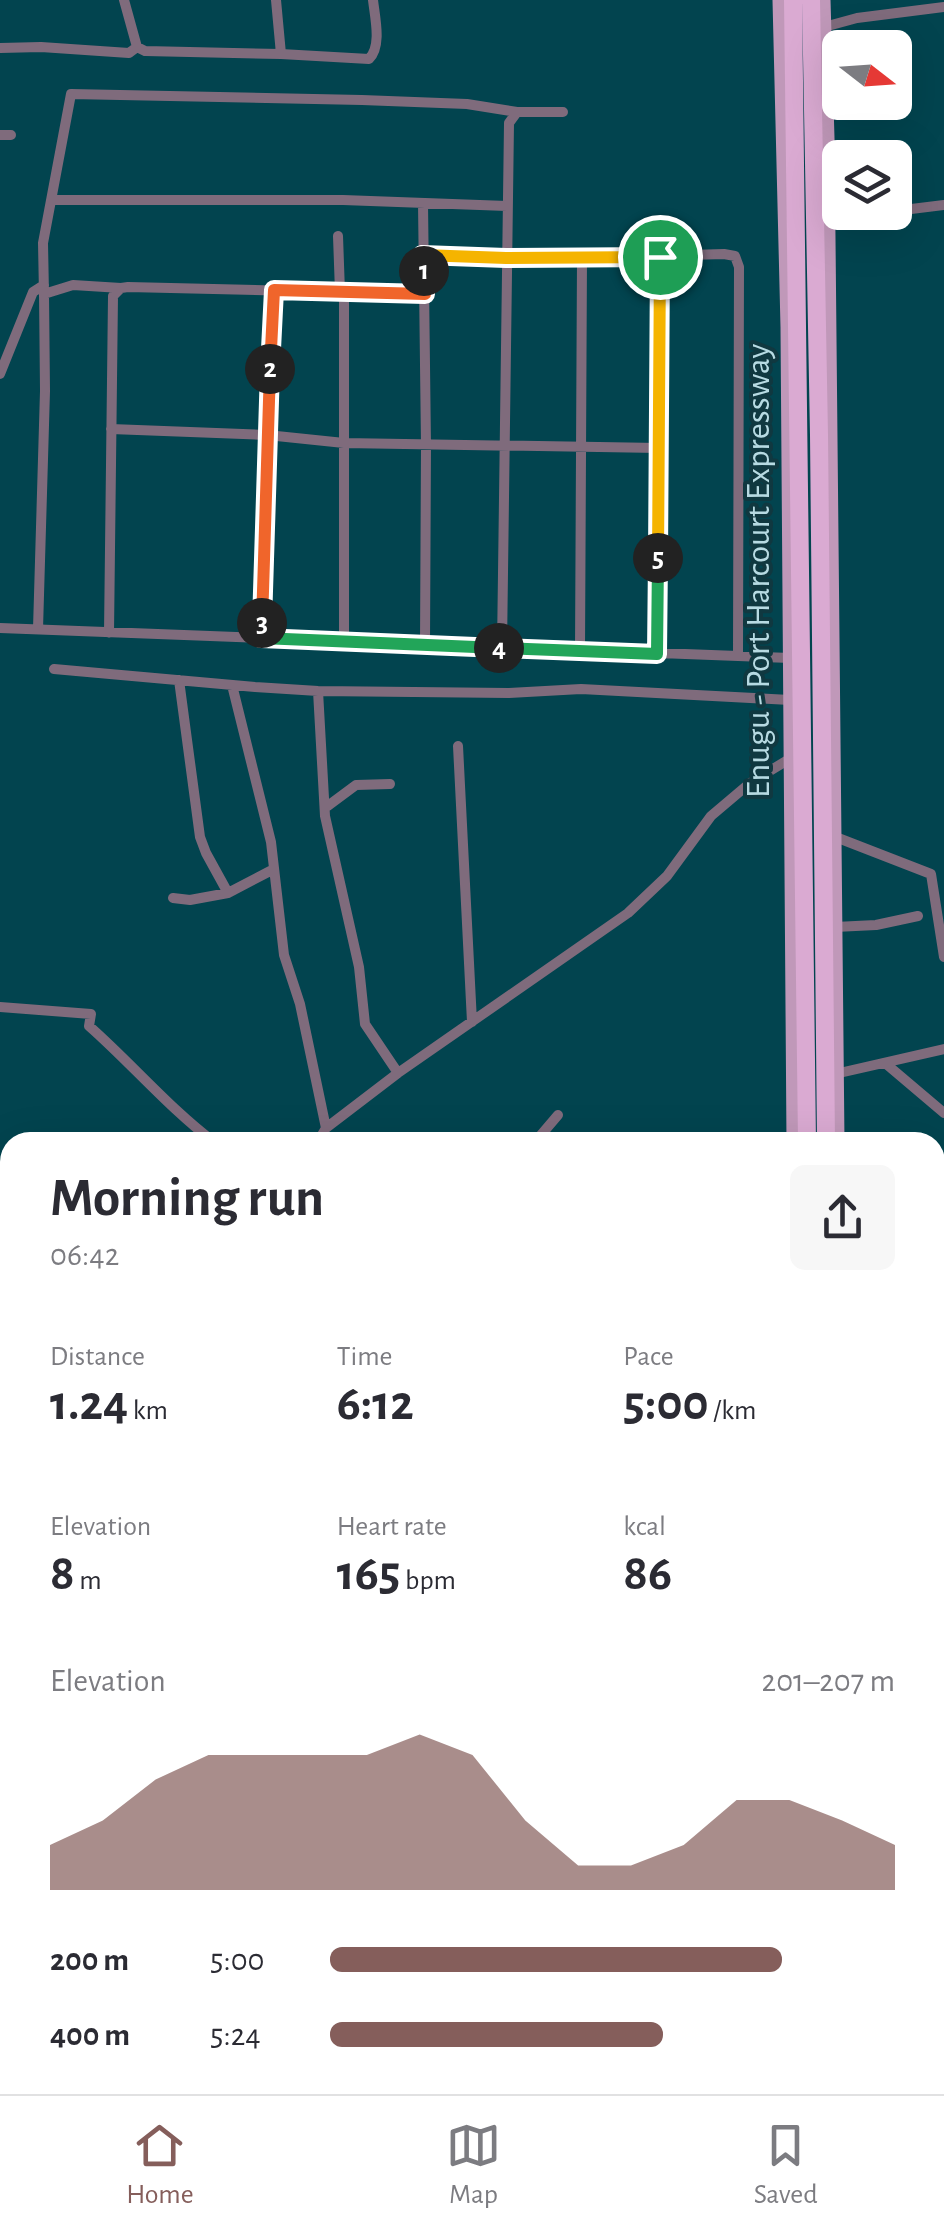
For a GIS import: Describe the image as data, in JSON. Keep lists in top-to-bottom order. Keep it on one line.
{"streets":{"highway":["Enugu - Port Harcourt Expressway"]},"north":"right","page":{"pins":["1","2","5","3","4"],"heading":["Morning run","06:42"],"stats":[["Distance","1.24 km"],["Time","6:12"],["Pace","5:00 /km"],["Elevation","8 m"],["Heart rate","165 bpm"],["kcal","86"]],"chart":["Elevation","201–207 m"],"list":[{"name":"200 m","note":"5:00"},{"name":"400 m","note":"5:24"}],"tabs":["Home","Map","Saved"]}}
